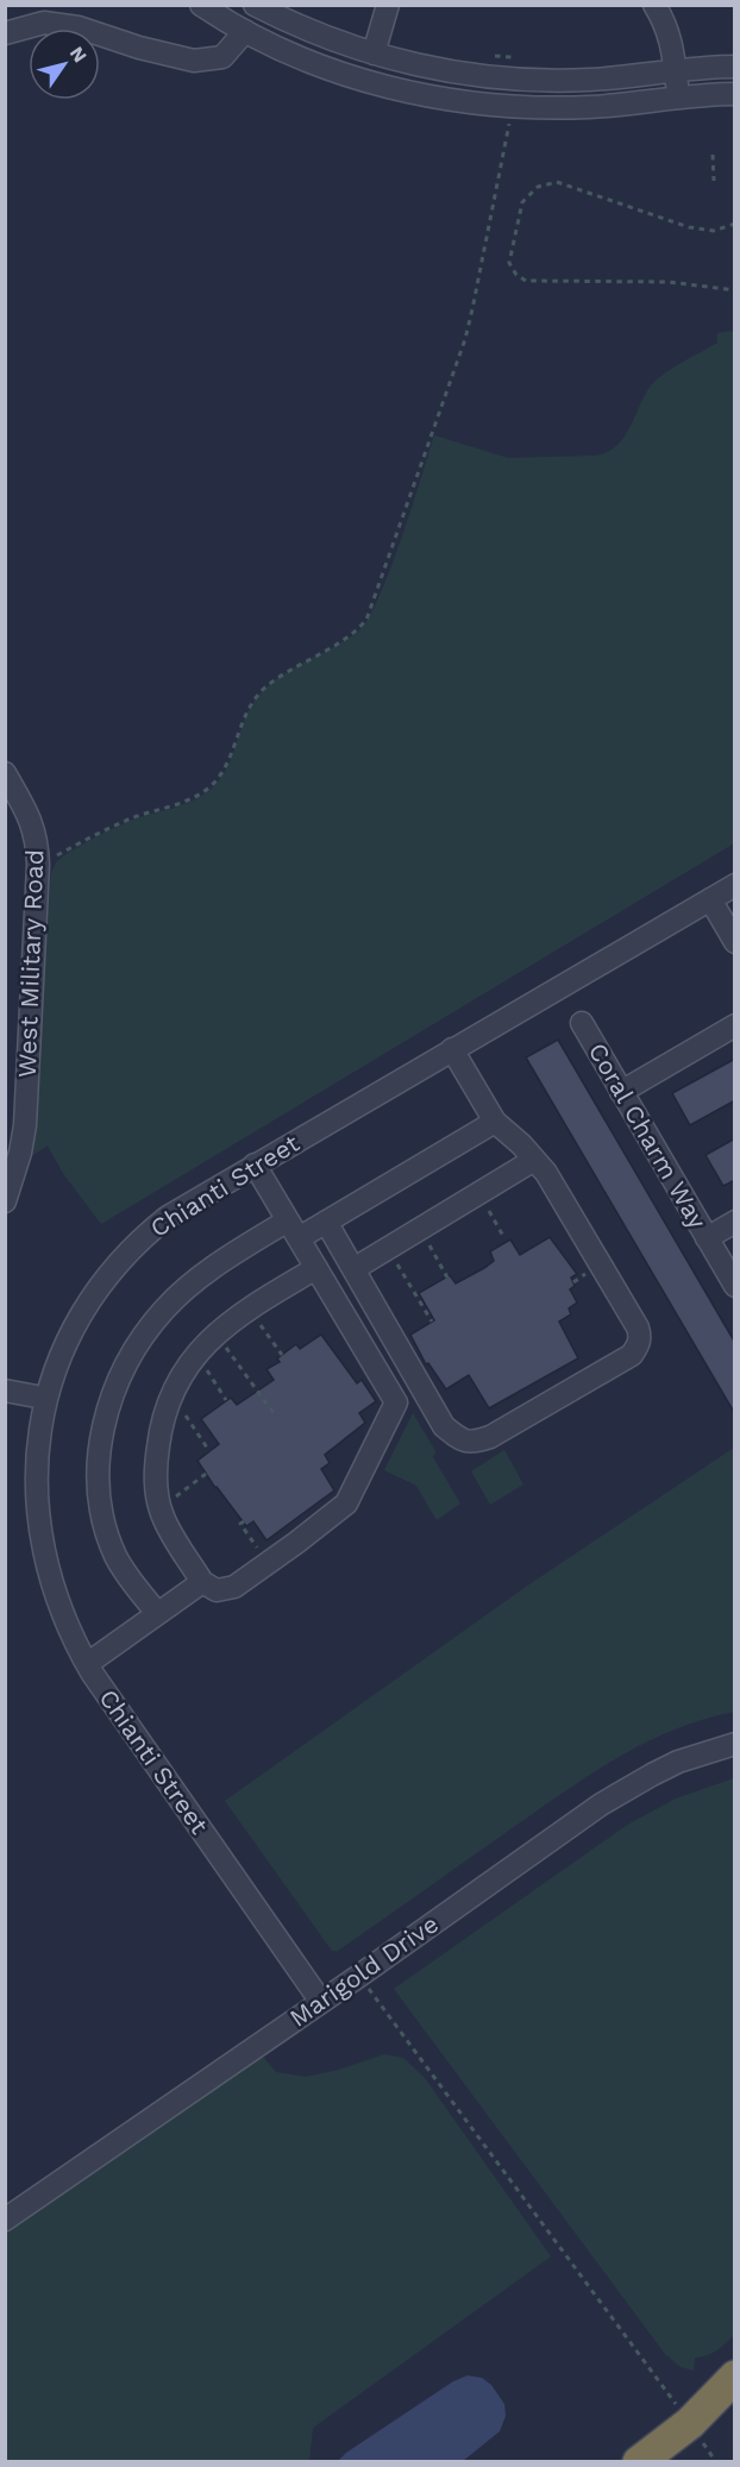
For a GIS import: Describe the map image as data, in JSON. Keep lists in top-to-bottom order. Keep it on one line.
{"streets":{"street":["West Military Road","Coral Charm Way","Chianti Street","Marigold Drive"]},"crossings":[["Chianti Street","Marigold Drive"]],"north":"top right"}
